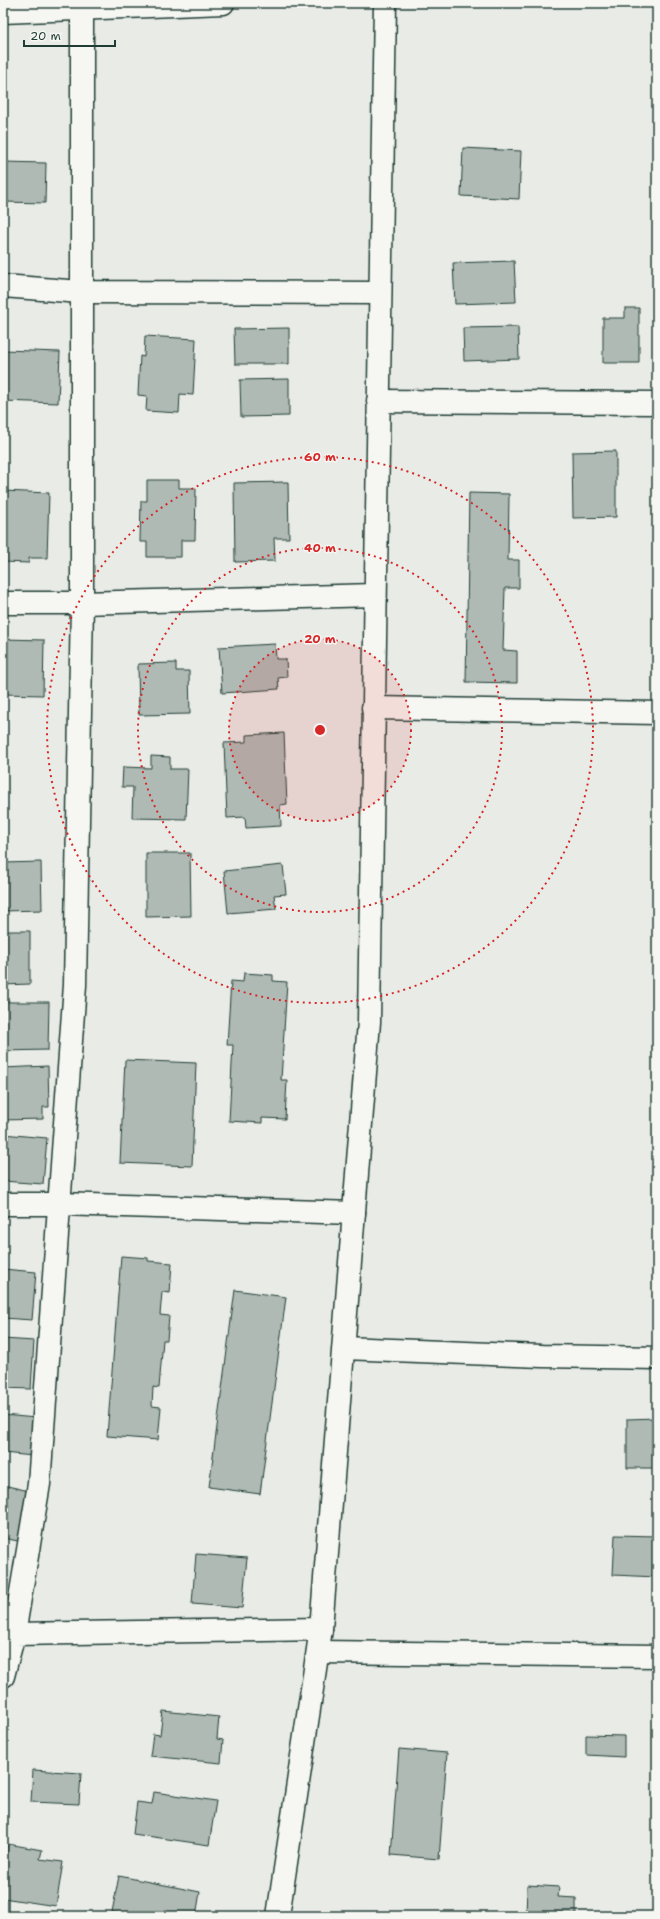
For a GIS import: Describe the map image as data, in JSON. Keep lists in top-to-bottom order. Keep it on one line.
{"scale_bar":"20 m","rings":["60 m","40 m","20 m"]}
